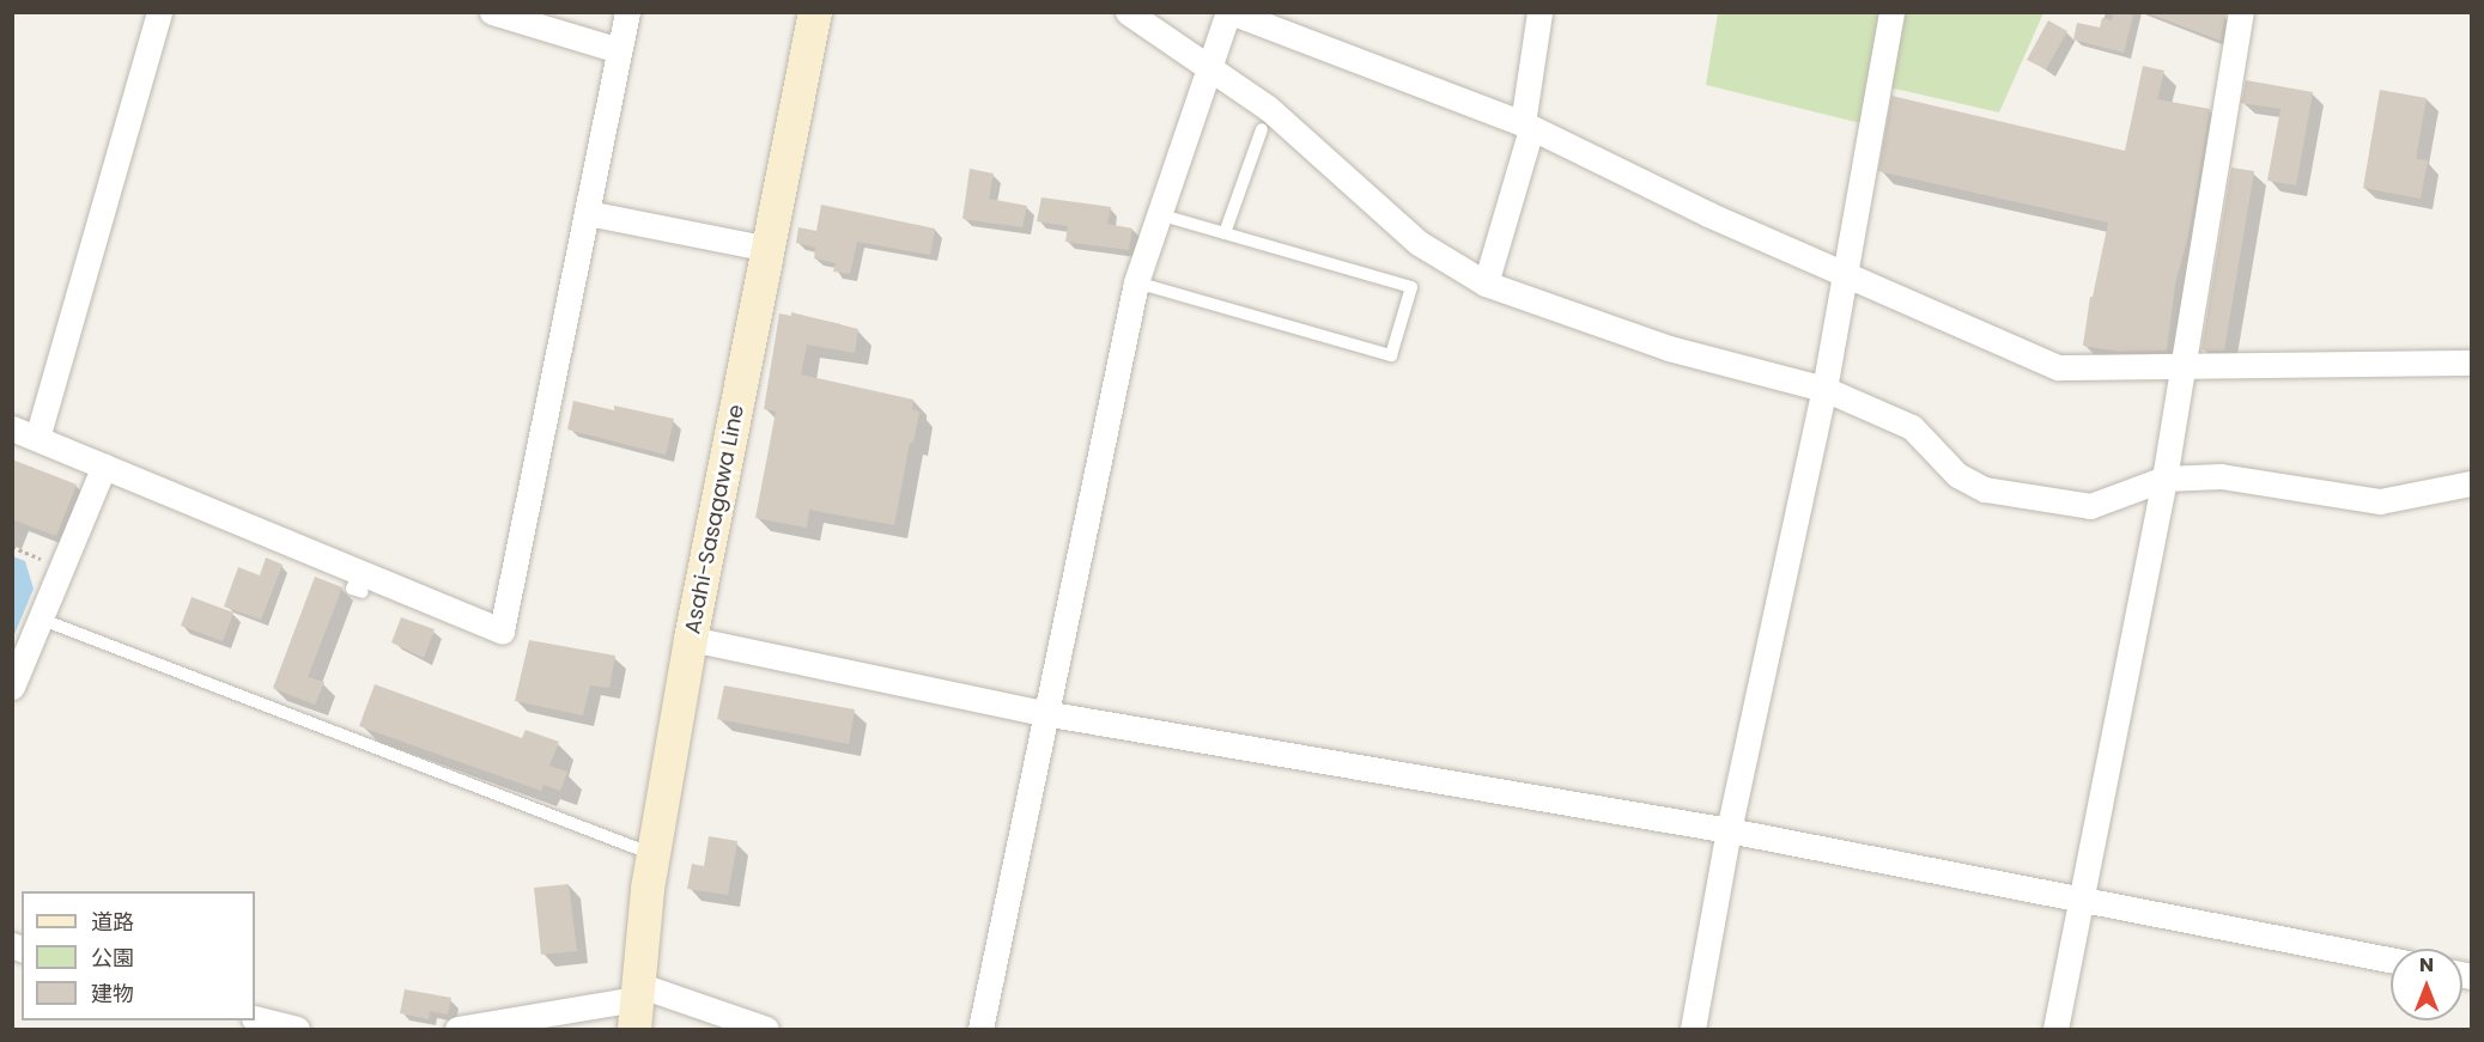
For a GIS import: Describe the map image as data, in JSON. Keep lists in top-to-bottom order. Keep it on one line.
{"streets":{"main road":["Asahi-Sasagawa Line"]},"legend":["道路","公園","建物"],"north":"top"}
